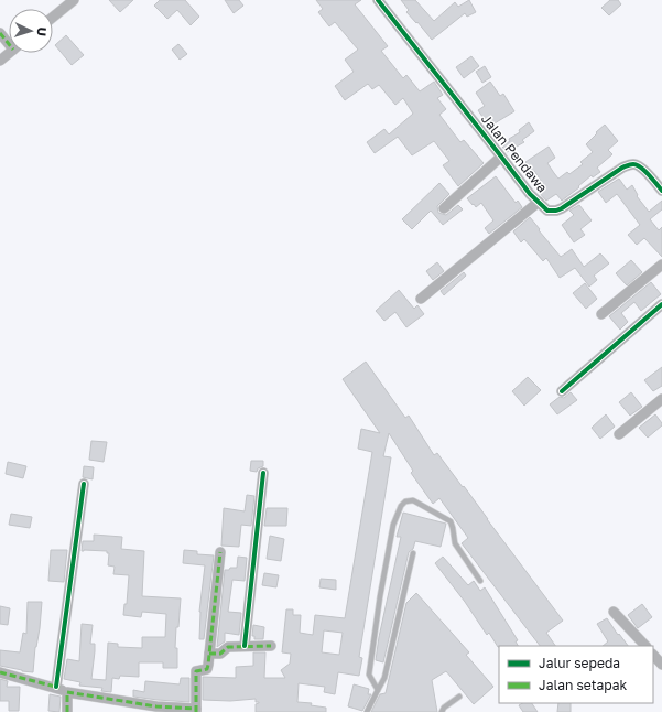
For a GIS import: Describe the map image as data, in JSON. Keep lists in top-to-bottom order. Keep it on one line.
{"streets":{"street":["Jalan Pendawa"]},"legend":["Jalur sepeda","Jalan setapak"],"north":"right"}
